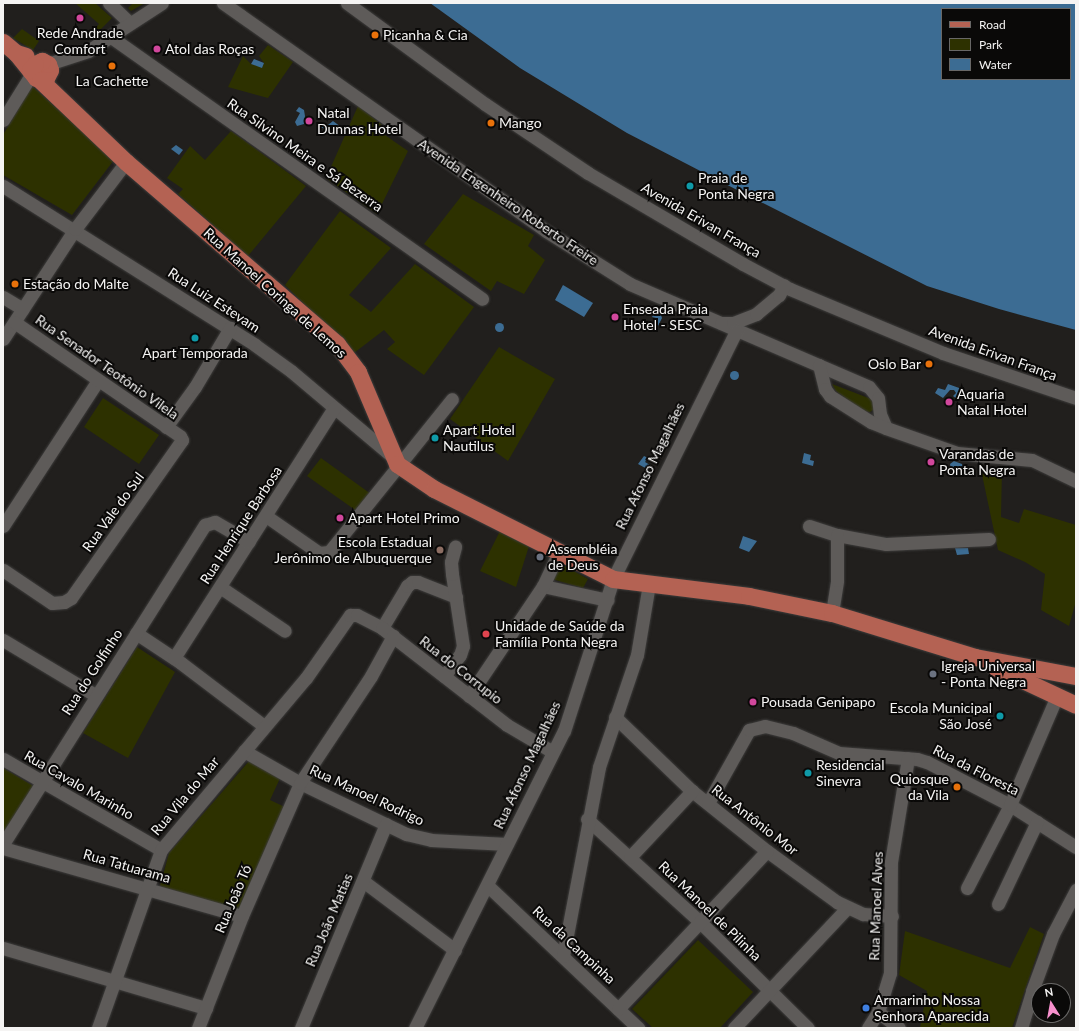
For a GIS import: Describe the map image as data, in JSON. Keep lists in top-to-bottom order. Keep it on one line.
{"streets":{"main road":["Rua Manoel Coringa de Lemos"],"street":["Rua Silvino Meira e Sá Bezerra","Avenida Engenheiro Roberto Freire","Avenida Erivan França","Rua Luiz Estevam","Rua Senador Teotônio Vilela","Rua Afonso Magalhães","Rua Vale do Sul","Rua Henrique Barbosa","Rua do Corrupio","Rua do Golfinho","Rua da Floresta","Rua Cavalo Marinho","Rua Manoel Rodrigo","Rua Vila do Mar","Rua Antônio Mor","Rua Tatuarama","Rua João Tó","Rua Manoel Alves","Rua Manoel de Pilinha","Rua João Matias","Rua da Campinha"]},"crossings":[["Rua Manoel Coringa de Lemos","Rua Luiz Estevam"],["Rua Luiz Estevam","Rua Henrique Barbosa"],["Rua Senador Teotônio Vilela","Rua Vale do Sul"],["Rua Afonso Magalhães","Rua do Corrupio"],["Rua Afonso Magalhães","Rua Manoel Rodrigo"],["Rua Afonso Magalhães","Rua da Campinha"],["Rua Henrique Barbosa","Rua do Golfinho"],["Rua do Corrupio","Rua Vila do Mar"],["Rua do Corrupio","Rua João Tó"],["Rua do Golfinho","Rua Cavalo Marinho"],["Rua da Floresta","Rua Antônio Mor"],["Rua da Floresta","Rua Manoel Alves"],["Rua Cavalo Marinho","Rua Vila do Mar"],["Rua Manoel Rodrigo","Rua Vila do Mar"],["Rua Manoel Rodrigo","Rua João Tó"],["Rua Manoel Rodrigo","Rua João Matias"],["Rua Vila do Mar","Rua Tatuarama"],["Rua Antônio Mor","Rua Manoel Alves"],["Rua Tatuarama","Rua João Tó"]],"places":["Rede Andrade Comfort","Picanha & Cia","Atol das Roças","La Cachette","Natal Dunnas Hotel","Mango","Praia de Ponta Negra","Estação do Malte","Enseada Praia Hotel - SESC","Apart Temporada","Oslo Bar","Aquaria Natal Hotel","Apart Hotel Nautilus","Varandas de Ponta Negra","Apart Hotel Primo","Escola Estadual Jerônimo de Albuquerque","Assembléia de Deus","Unidade de Saúde da Família Ponta Negra","Igreja Universal - Ponta Negra","Pousada Genipapo","Escola Municipal São José","Residencial Sinevra","Quiosque da Vila","Armarinho Nossa Senhora Aparecida"],"legend":["Road","Park","Water"],"north":"top"}
